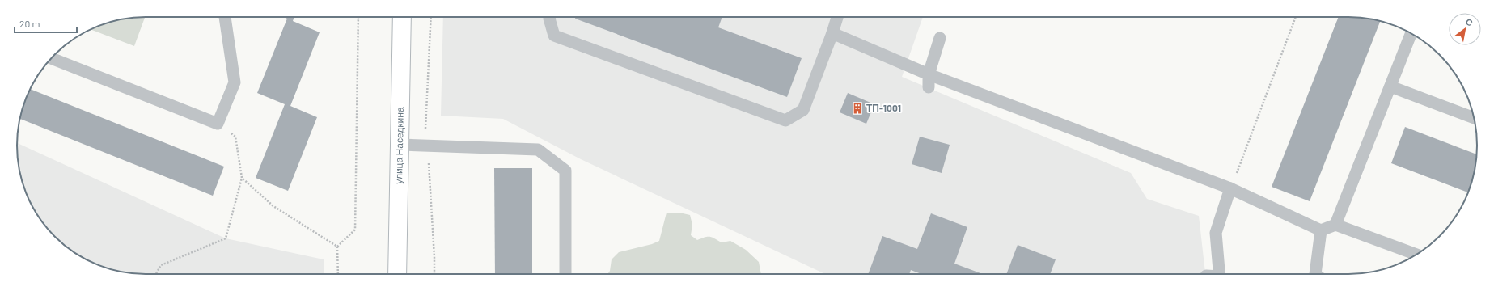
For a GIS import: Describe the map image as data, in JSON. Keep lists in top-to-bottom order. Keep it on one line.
{"streets":{"main road":["улица Наседкина"]},"places":{"building":["ТП-1001"]},"scale_bar":"20 m","north":"top right"}
